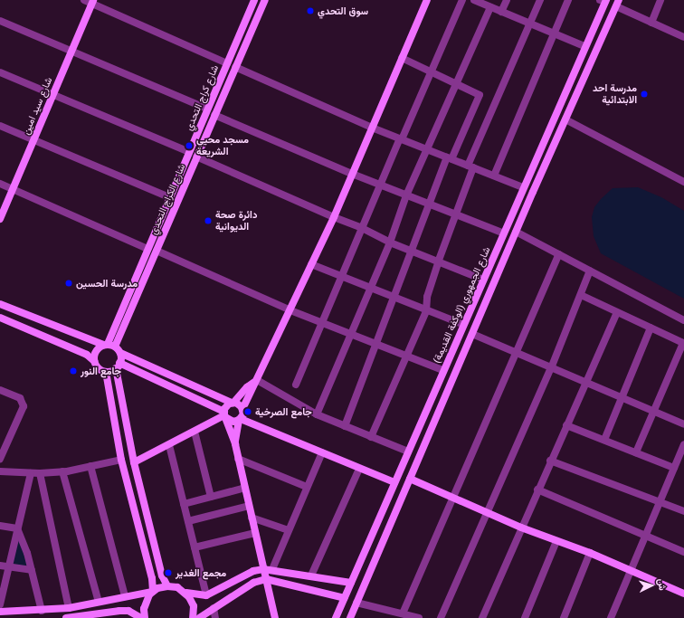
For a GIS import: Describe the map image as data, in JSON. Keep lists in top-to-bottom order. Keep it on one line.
{"streets":{"main road":["شارع كراج التحدي","شارع سيد امين","شارع الكراج التحدي","شارع الجمهوري (الوكفة القديمة)"]},"crossings":[["شارع كراج التحدي","شارع الكراج التحدي"]],"places":["سوق التحدي","مدرسة احد الابتدائية","مسجد محيي الشريعة","دائرة صحة الديوانية","مدرسة الحسين","جامع النور","جامع الصرخية","مجمع الغدير"],"north":"right"}
